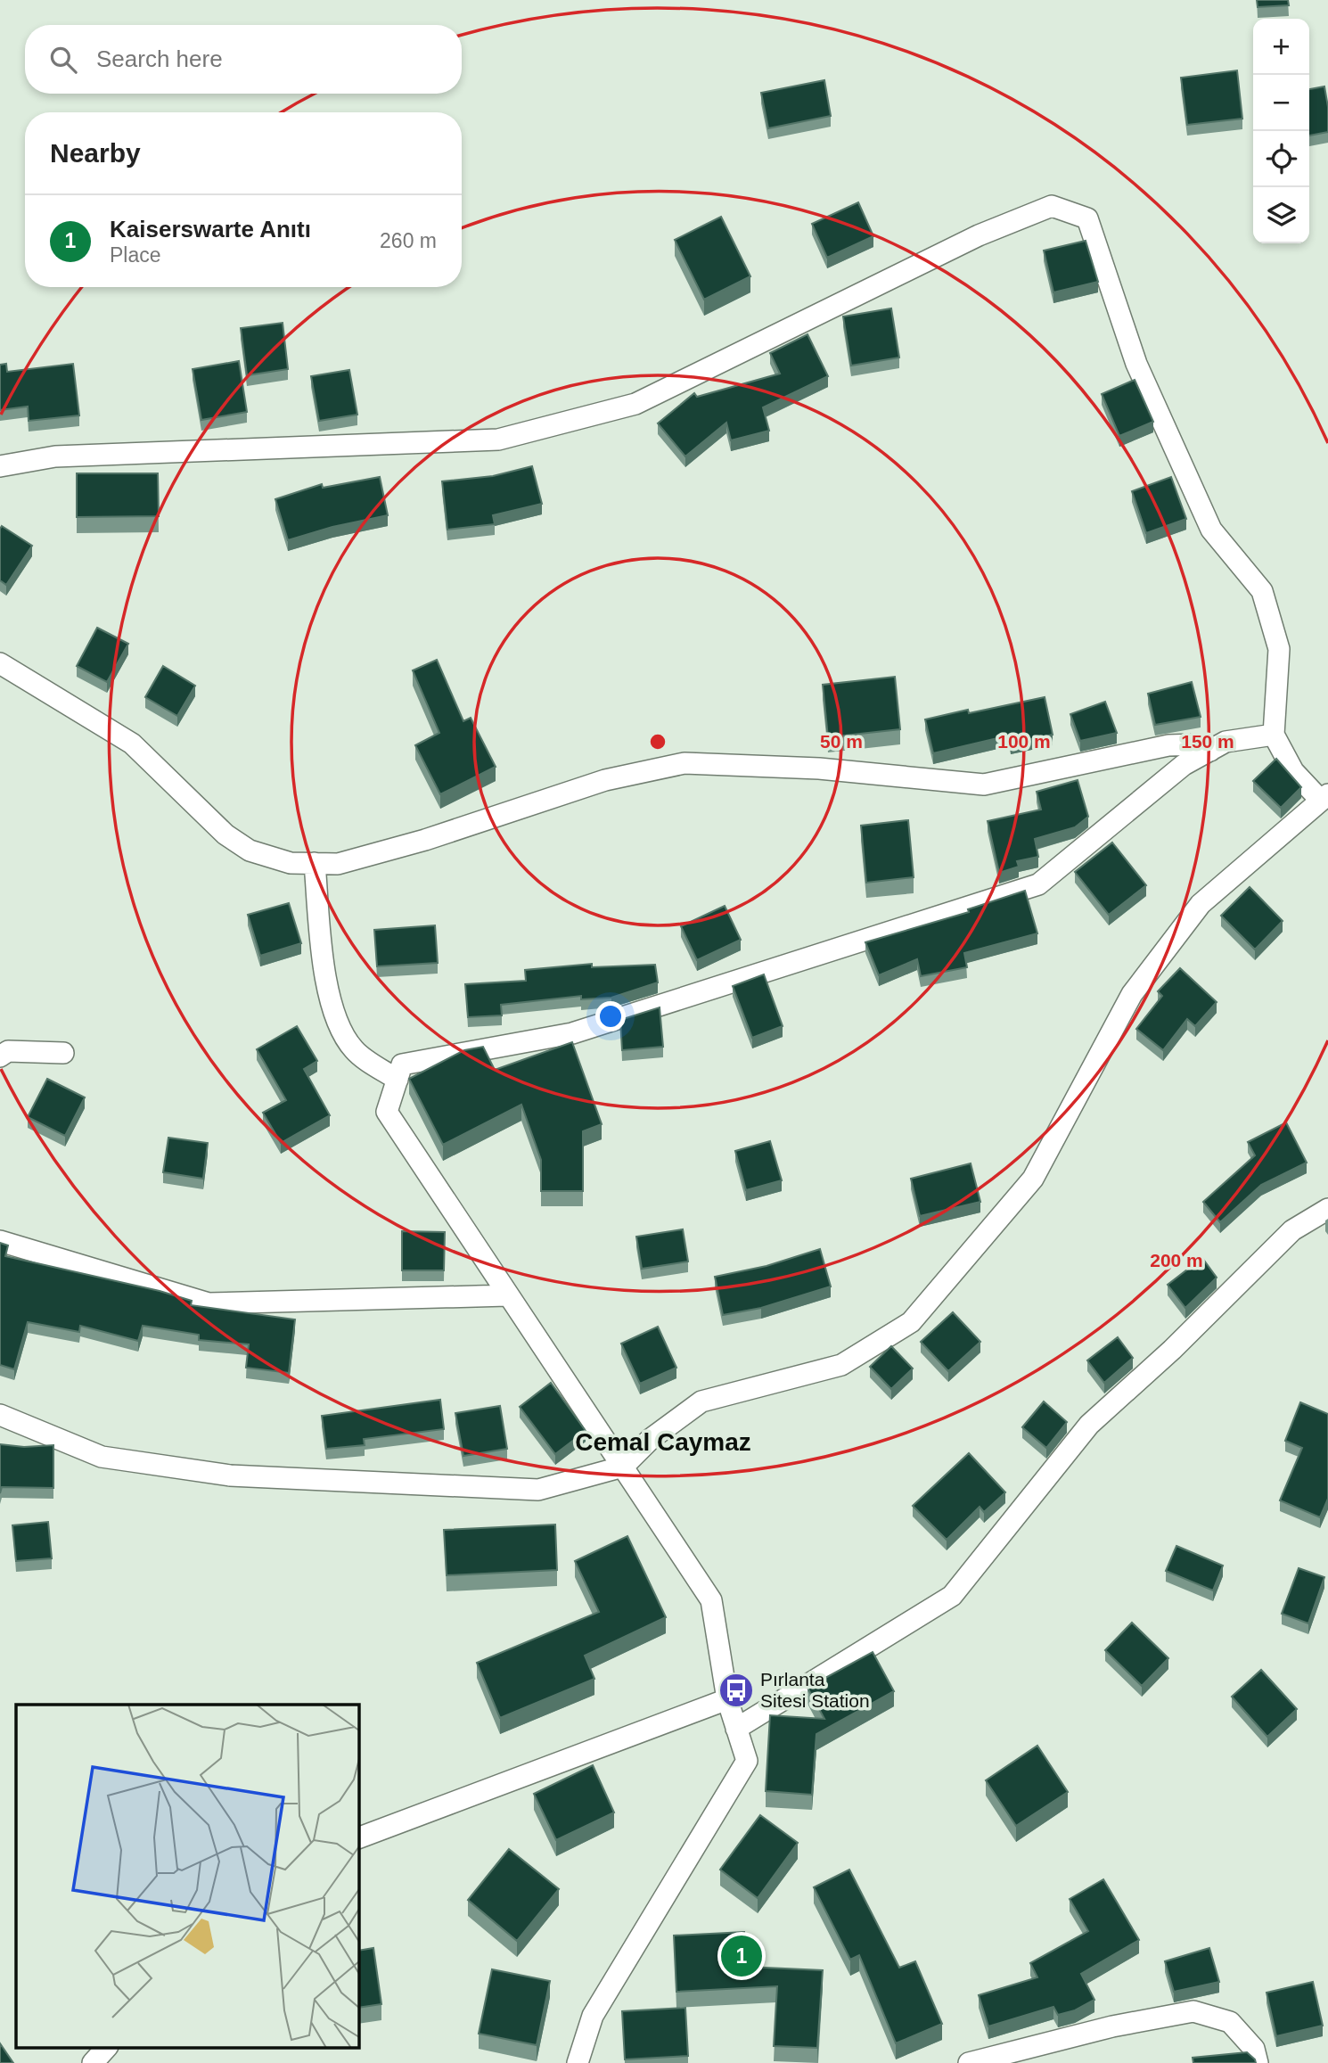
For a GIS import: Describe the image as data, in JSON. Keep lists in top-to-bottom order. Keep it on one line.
{"districts":["Cemal Caymaz"],"places":{"bus stop":["Pırlanta Sitesi Station"]},"page":{"map_buttons":["+","−"],"search":"Search here","heading":"Nearby","list":[{"mark":"1","name":"Kaiserswarte Anıtı","note":"Place","value":"260 m"}],"pins":"1"},"rings":["50 m","100 m","150 m","200 m"]}
